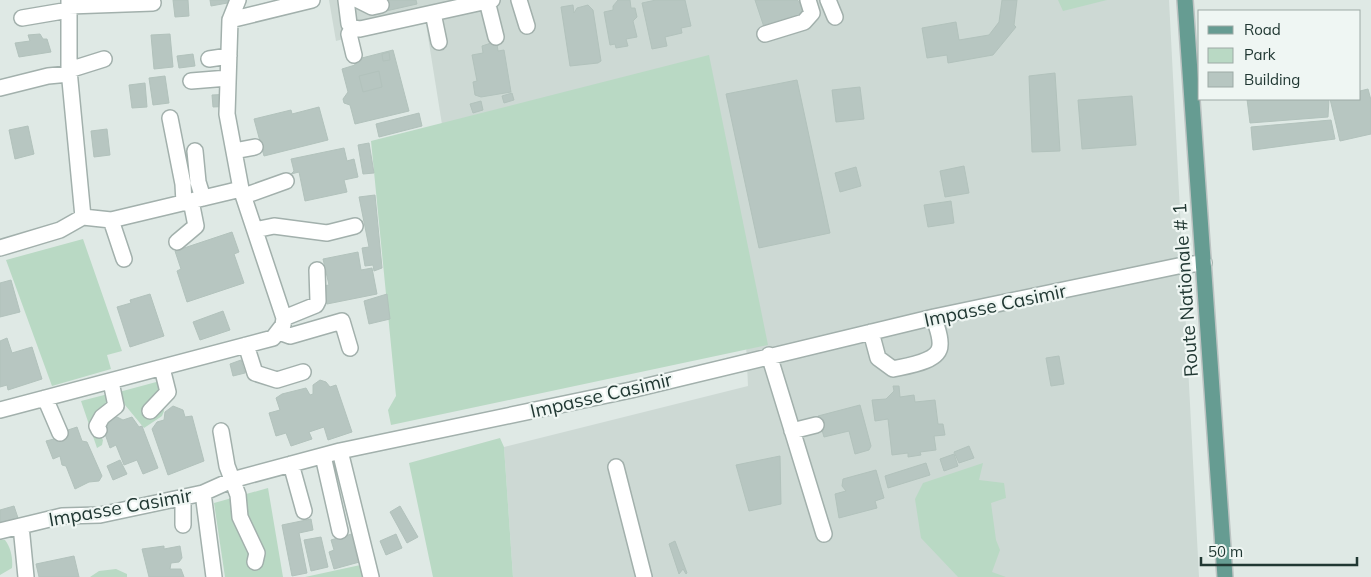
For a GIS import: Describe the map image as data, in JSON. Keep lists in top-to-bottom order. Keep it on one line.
{"streets":{"main road":["Route Nationale # 1"],"street":["Impasse Casimir"]},"crossings":[["Route Nationale # 1","Impasse Casimir"]],"legend":["Road","Park","Building"],"scale_bar":"50 m"}
